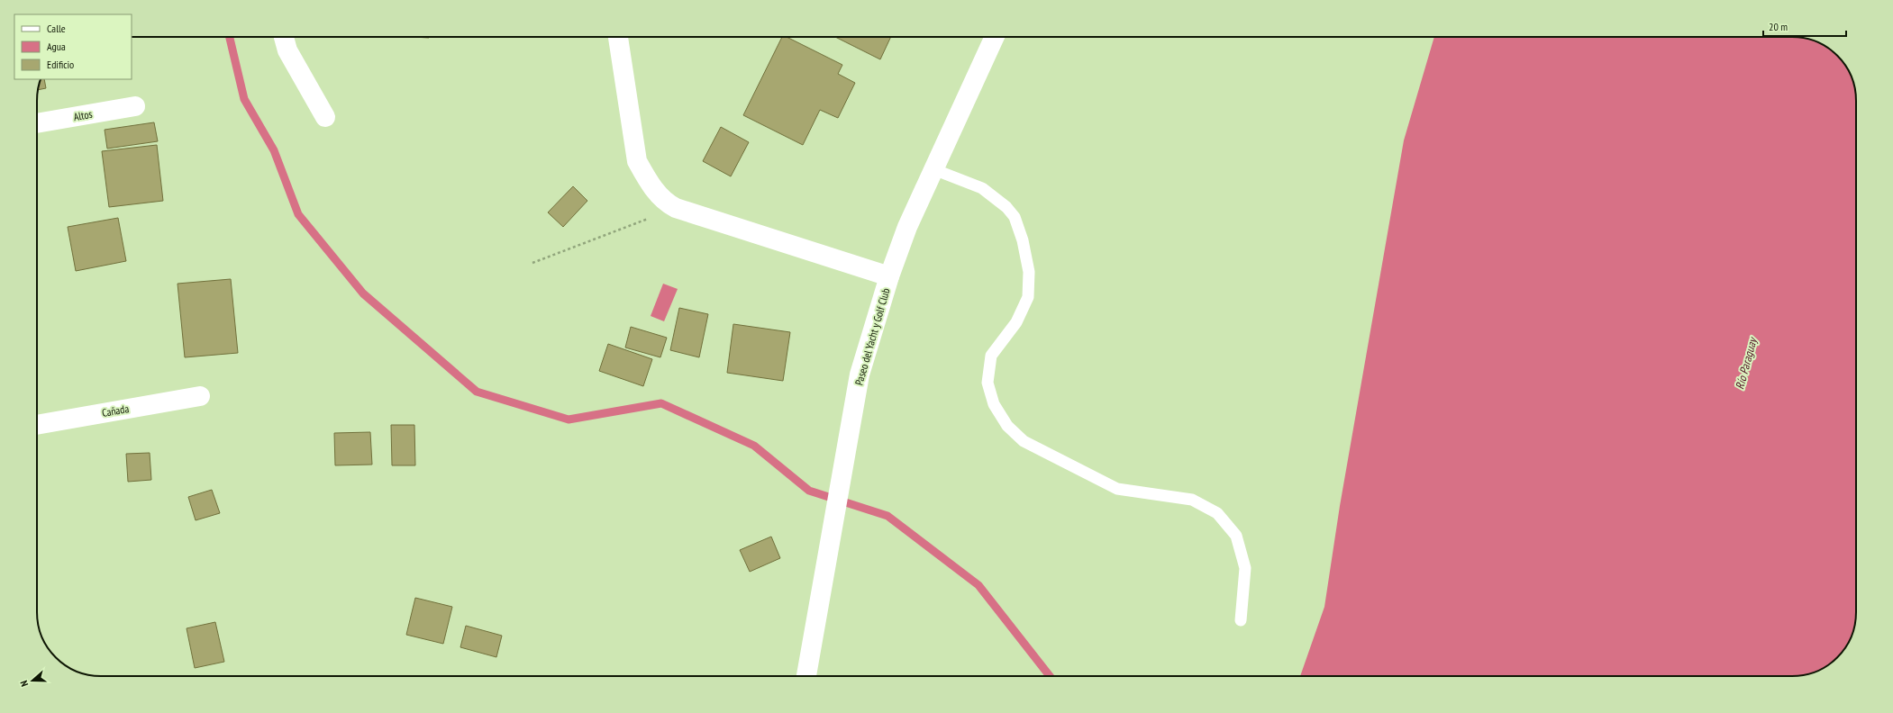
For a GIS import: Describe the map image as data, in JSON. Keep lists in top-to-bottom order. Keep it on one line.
{"streets":{"street":["Altos","Paseo del Yacht y Golf Club","Cañada"]},"water":["Río Paraguay"],"legend":["Calle","Agua","Edificio"],"scale_bar":"20 m","north":"left"}
